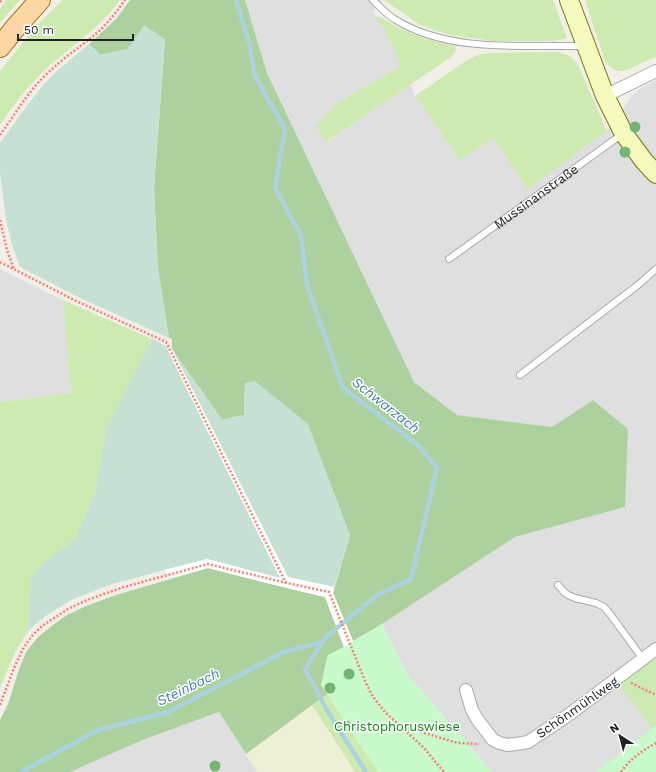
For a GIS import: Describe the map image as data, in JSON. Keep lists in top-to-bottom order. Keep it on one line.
{"streets":{"street":["Schönmühlweg"],"lane":["Mussinanstraße"]},"water":["Schwarzach","Steinbach"],"parks":["Christophoruswiese"],"scale_bar":"50 m","north":"top left"}
